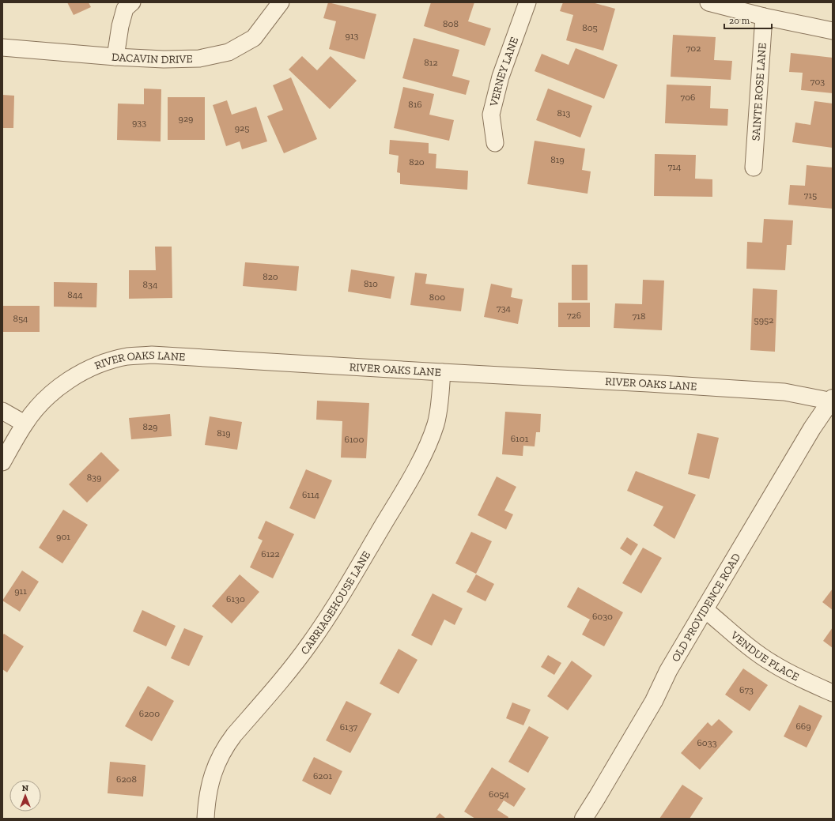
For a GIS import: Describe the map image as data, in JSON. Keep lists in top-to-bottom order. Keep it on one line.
{"streets":{"street":["DACAVIN DRIVE","VERNEY LANE","SAINTE ROSE LANE","RIVER OAKS LANE","CARRIAGEHOUSE LANE","OLD PROVIDENCE ROAD","VENDUE PLACE"]},"crossings":[["RIVER OAKS LANE","CARRIAGEHOUSE LANE"],["RIVER OAKS LANE","OLD PROVIDENCE ROAD"],["OLD PROVIDENCE ROAD","VENDUE PLACE"]],"house_numbers":["808","805","913","702","812","703","706","816","813","929","933","925","819","820","714","715","820","810","834","844","800","734","726","718","854","5952","829","819","6101","6100","839","6114","901","6122","911","6130","6030","673","6200","669","6137","6033","6201","6208","6054"],"scale_bar":"20 m","north":"top"}
